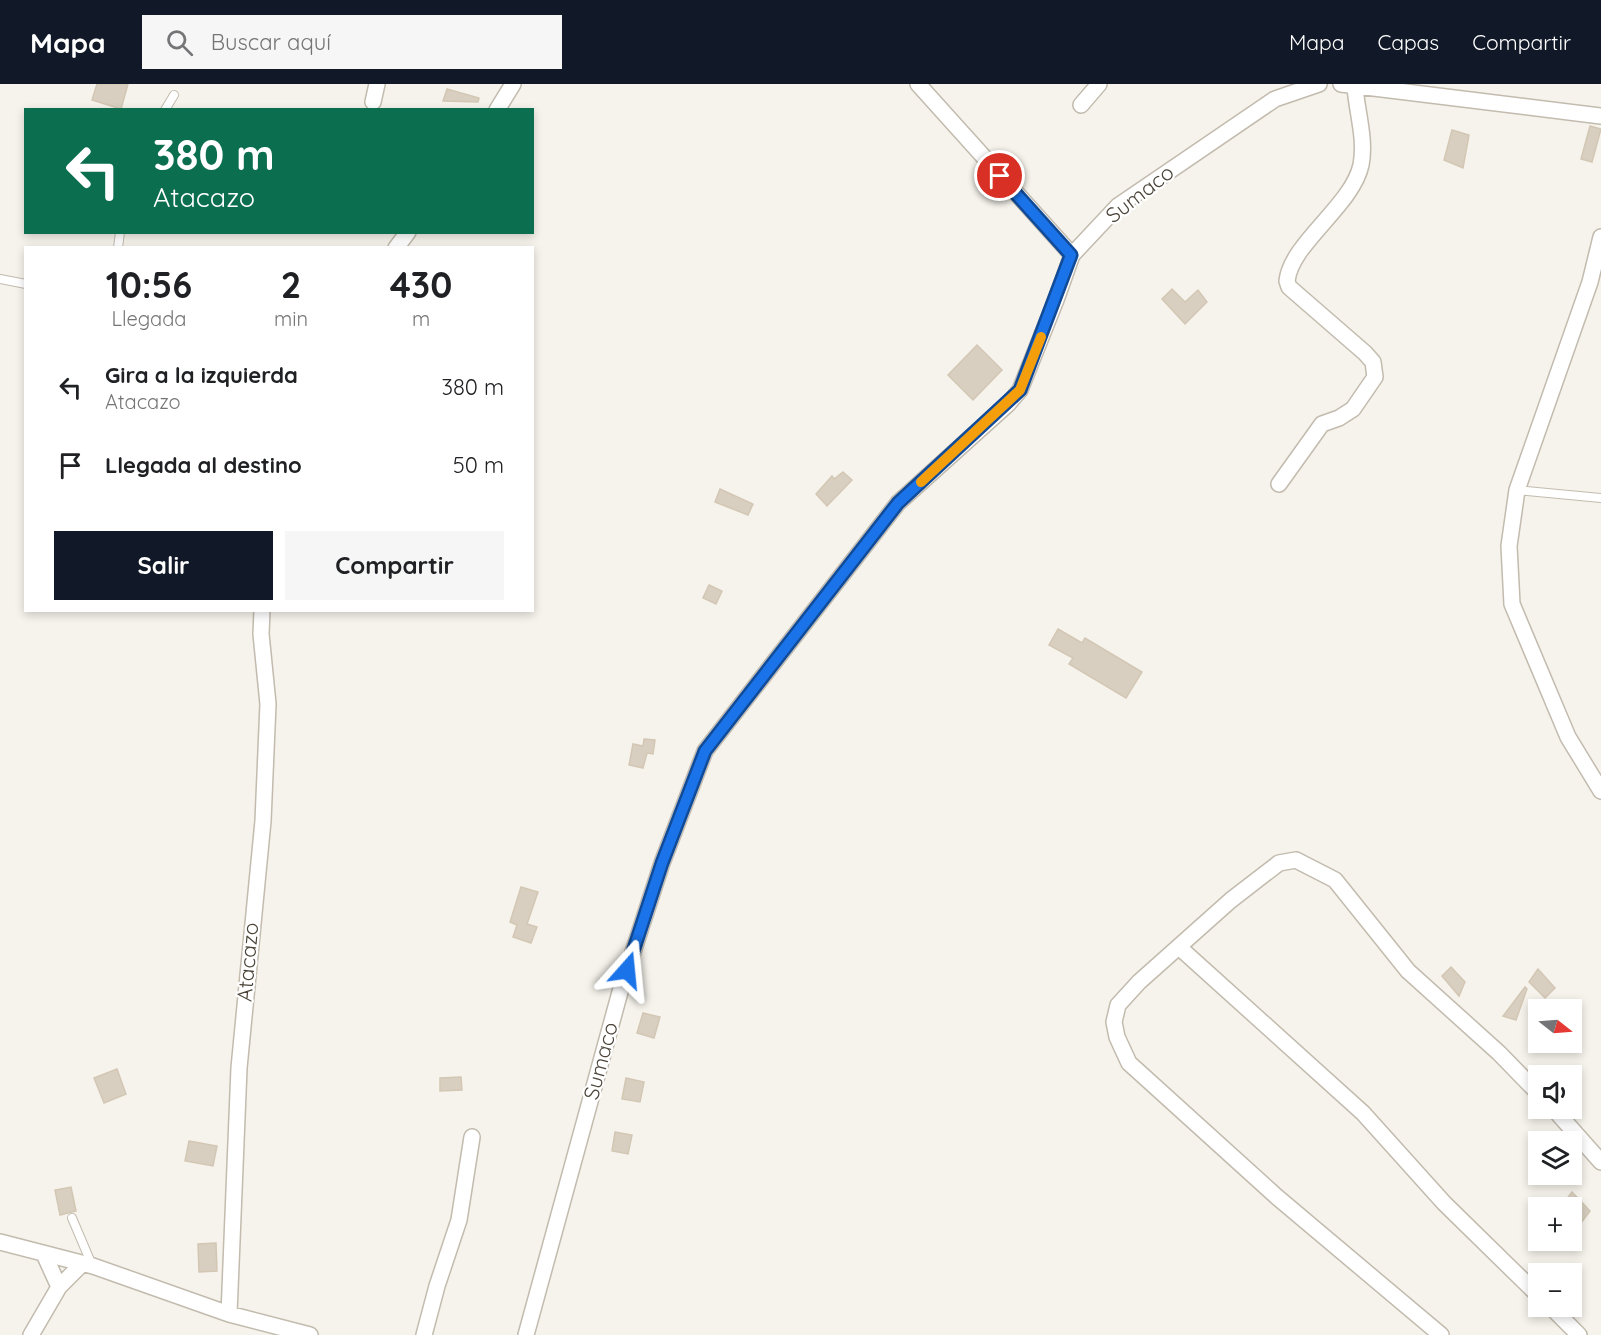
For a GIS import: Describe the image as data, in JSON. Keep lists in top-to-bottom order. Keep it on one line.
{"streets":{"street":["Sumaco","Atacazo"]},"north":"right","page":{"header":"Mapa","search":"Buscar aquí","nav":["Mapa","Capas","Compartir"],"turn":["380 m","Atacazo"],"eta":["10:56","Llegada","2","min","430","m"],"list":[{"name":"Gira a la izquierda","note":"Atacazo","value":"380 m"},{"name":"Llegada al destino","value":"50 m"}],"buttons":["Salir","Compartir"],"map_buttons":["+","−"]}}
